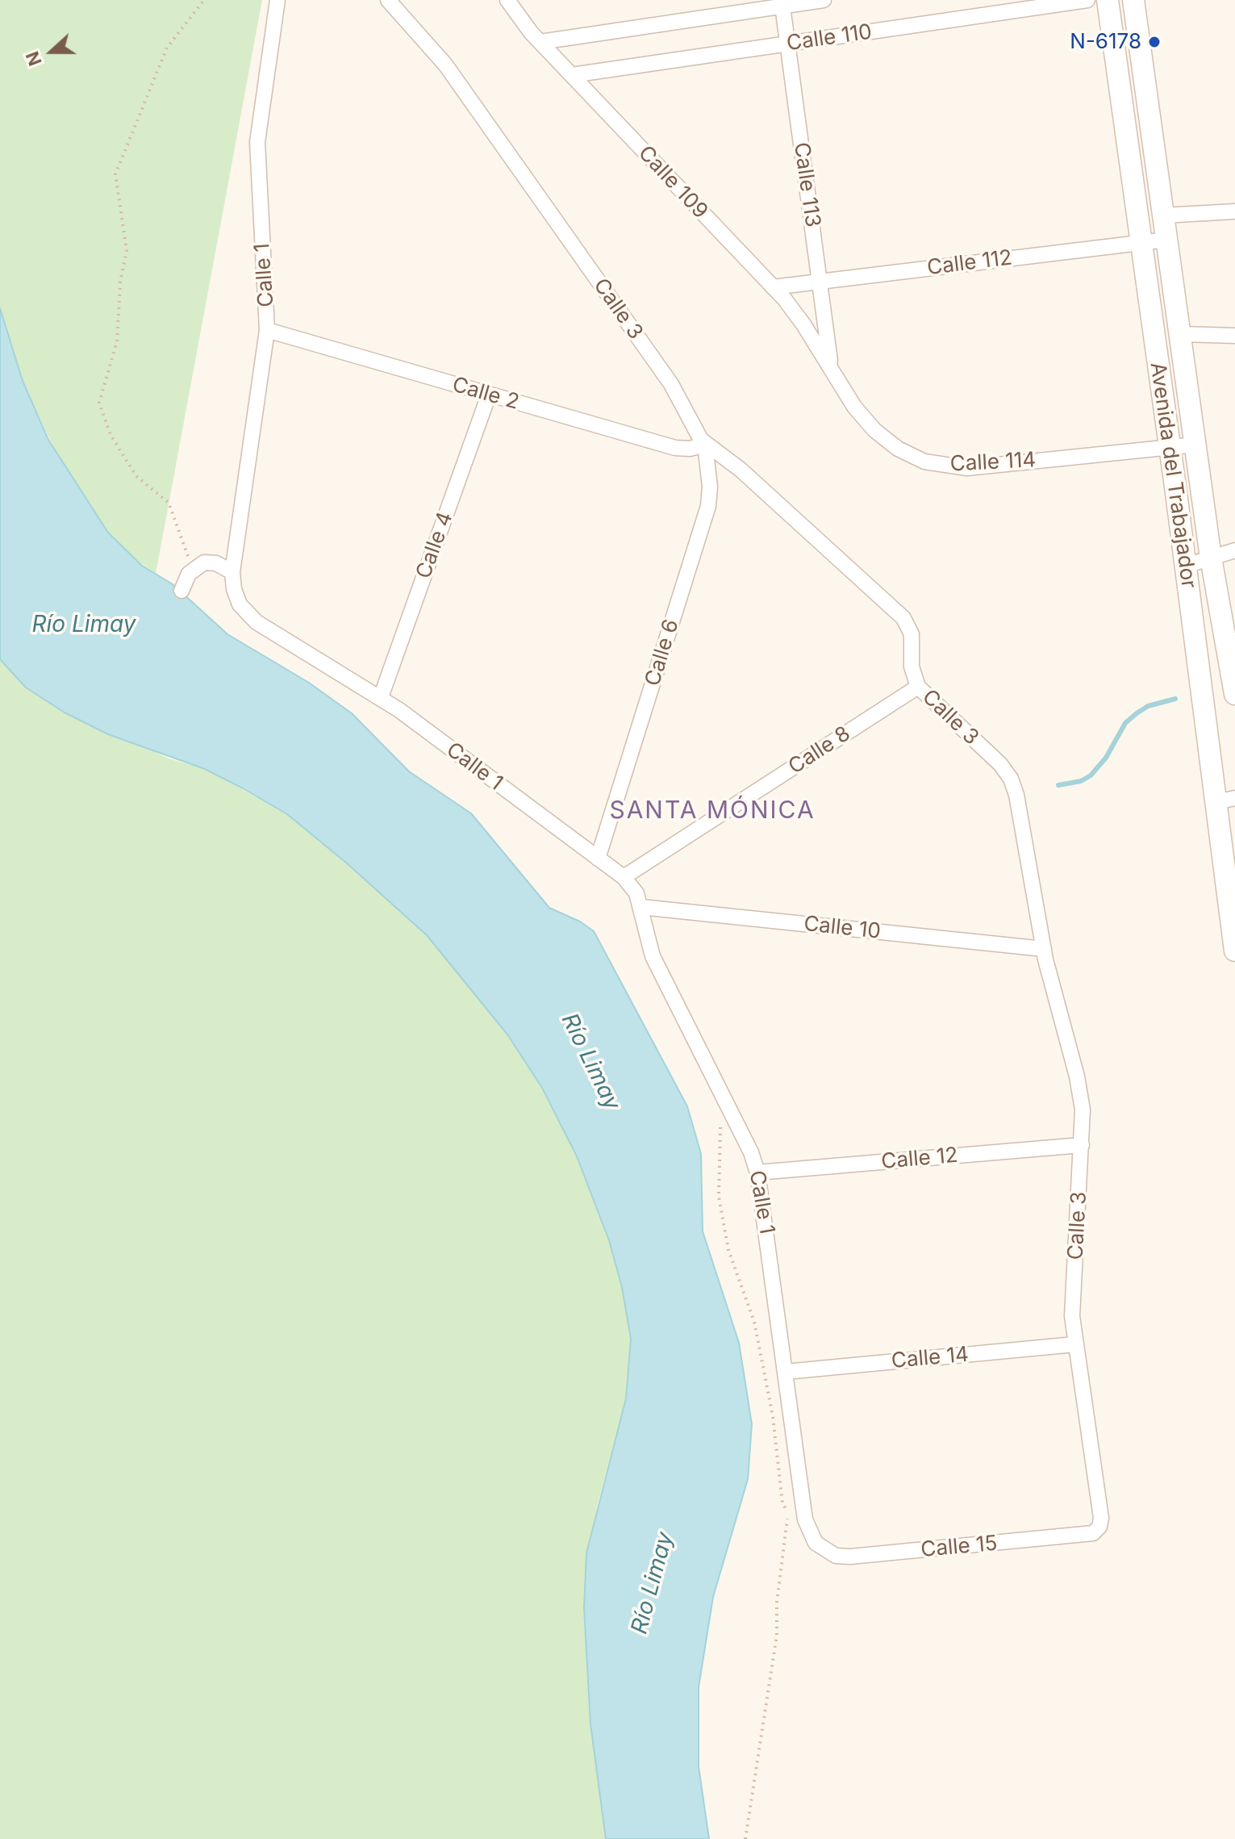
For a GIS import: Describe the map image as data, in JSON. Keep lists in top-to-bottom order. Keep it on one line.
{"streets":{"street":["Calle 110","Calle 109","Calle 113","Calle 112","Calle 1","Calle 3","Calle 2","Calle 114","Avenida del Trabajador","Calle 4","Calle 6","Calle 8","Calle 10","Calle 12","Calle 14","Calle 15"]},"crossings":[["Calle 110","Calle 109"],["Calle 110","Calle 113"],["Calle 109","Calle 113"],["Calle 109","Calle 112"],["Calle 109","Calle 114"],["Calle 113","Calle 112"],["Calle 113","Calle 114"],["Calle 112","Avenida del Trabajador"],["Calle 1","Calle 2"],["Calle 1","Calle 4"],["Calle 1","Calle 6"],["Calle 1","Calle 8"],["Calle 1","Calle 10"],["Calle 1","Calle 12"],["Calle 1","Calle 14"],["Calle 1","Calle 15"],["Calle 3","Calle 2"],["Calle 3","Calle 6"],["Calle 3","Calle 8"],["Calle 3","Calle 10"],["Calle 3","Calle 12"],["Calle 3","Calle 14"],["Calle 3","Calle 15"],["Calle 2","Calle 4"],["Calle 2","Calle 6"],["Calle 114","Avenida del Trabajador"]],"districts":["SANTA MÓNICA"],"water":["Río Limay"],"places":["N-6178"],"north":"left"}
